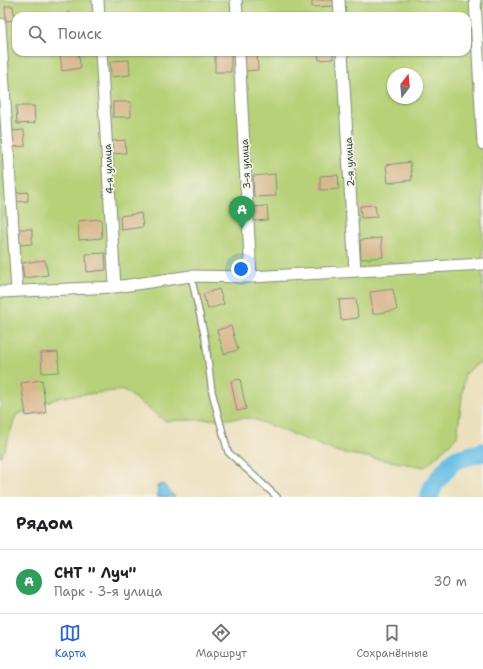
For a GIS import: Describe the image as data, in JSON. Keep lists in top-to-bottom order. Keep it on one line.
{"streets":{"street":["2-я улица","3-я улица","4-я улица"]},"north":"top","page":{"search":"Поиск","pins":"A","heading":"Рядом","list":[{"mark":"A","name":"СНТ \" Луч\"","note":"Парк · 3-я улица","value":"30 m"}],"nav":["Карта","Маршрут","Сохранённые"]}}
